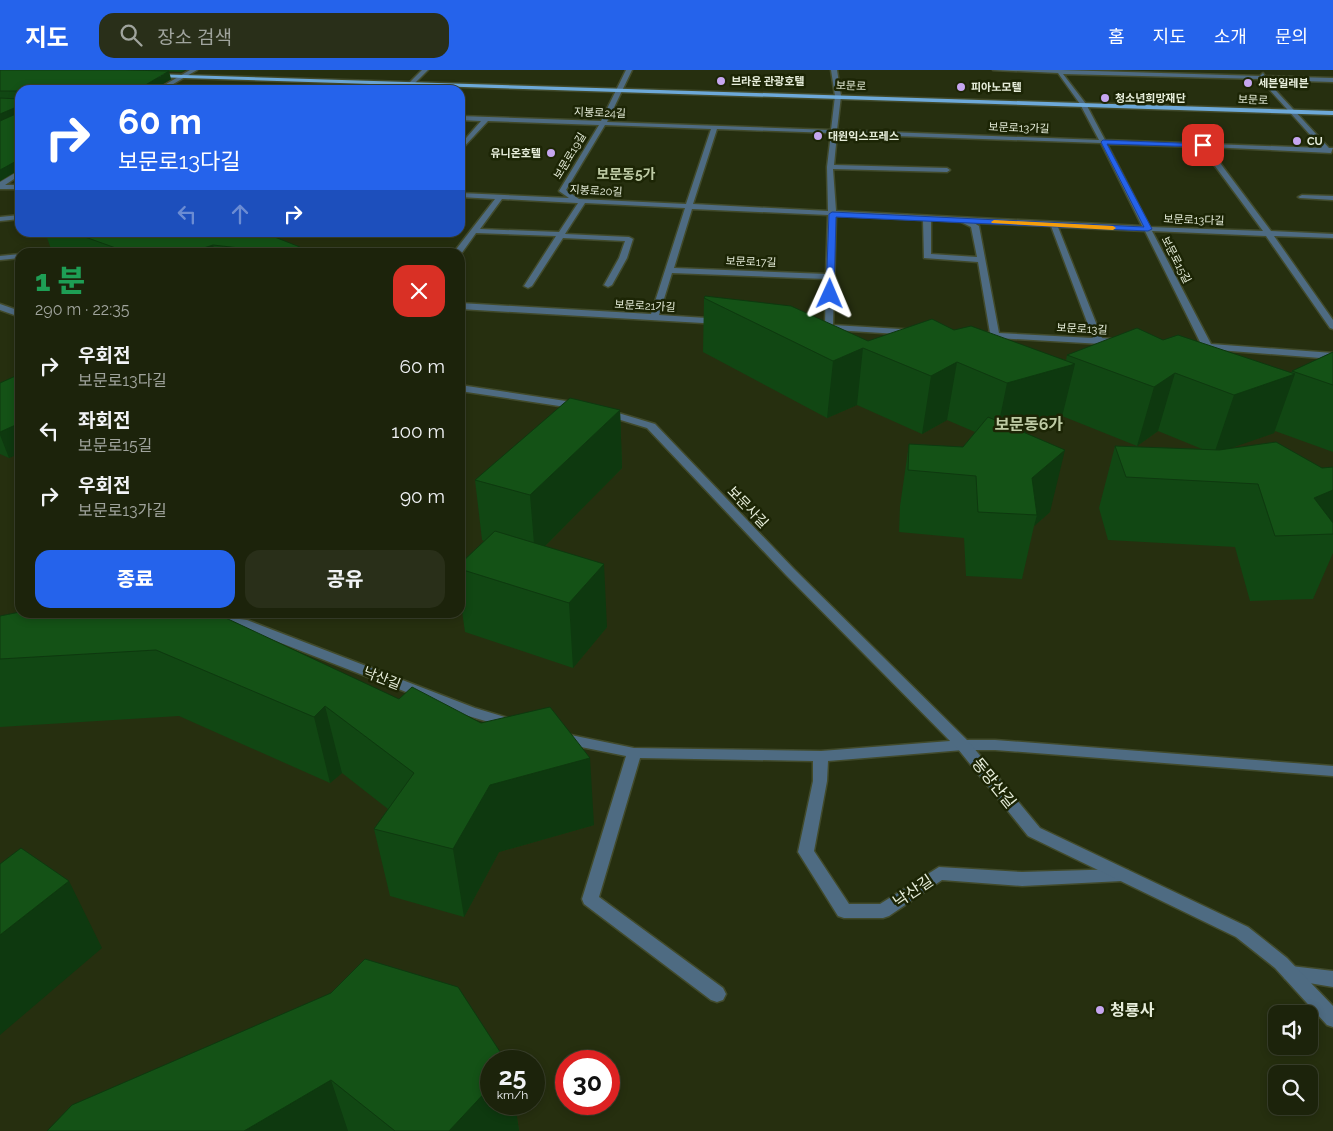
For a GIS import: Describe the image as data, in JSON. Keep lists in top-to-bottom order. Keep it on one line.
{"streets":{"main road":["보문로"],"street":["지봉로24길","보문로13가길","보문로19길","지봉로20길","보문로13다길","보문로15길","보문로17길","보문로21가길","보문로13길","보문사길","낙산길","동망산길"]},"crossings":[["보문로","보문로19길"],["보문로","보문로15길"],["지봉로24길","보문로13가길"],["지봉로24길","보문로19길"],["보문로13가길","보문로15길"],["보문로19길","지봉로20길"],["지봉로20길","보문로13다길"],["보문로13다길","보문로15길"],["보문사길","동망산길"],["낙산길","동망산길"]],"districts":["보문동5가","보문동6가"],"places":["브라운 관광호텔","세븐일레븐","피아노모텔","청소년희망재단","대원익스프레스","CU","유니온호텔","청룡사"],"page":{"header":"지도","search":"장소 검색","nav":["홈","지도","소개","문의"],"turn":["60 m","보문로13다길"],"heading":["1 분","290 m · 22:35"],"list":[{"name":"우회전","note":"보문로13다길","value":"60 m"},{"name":"좌회전","note":"보문로15길","value":"100 m"},{"name":"우회전","note":"보문로13가길","value":"90 m"}],"buttons":["종료","공유"],"speed":"25 km/h","limit":"30"}}
